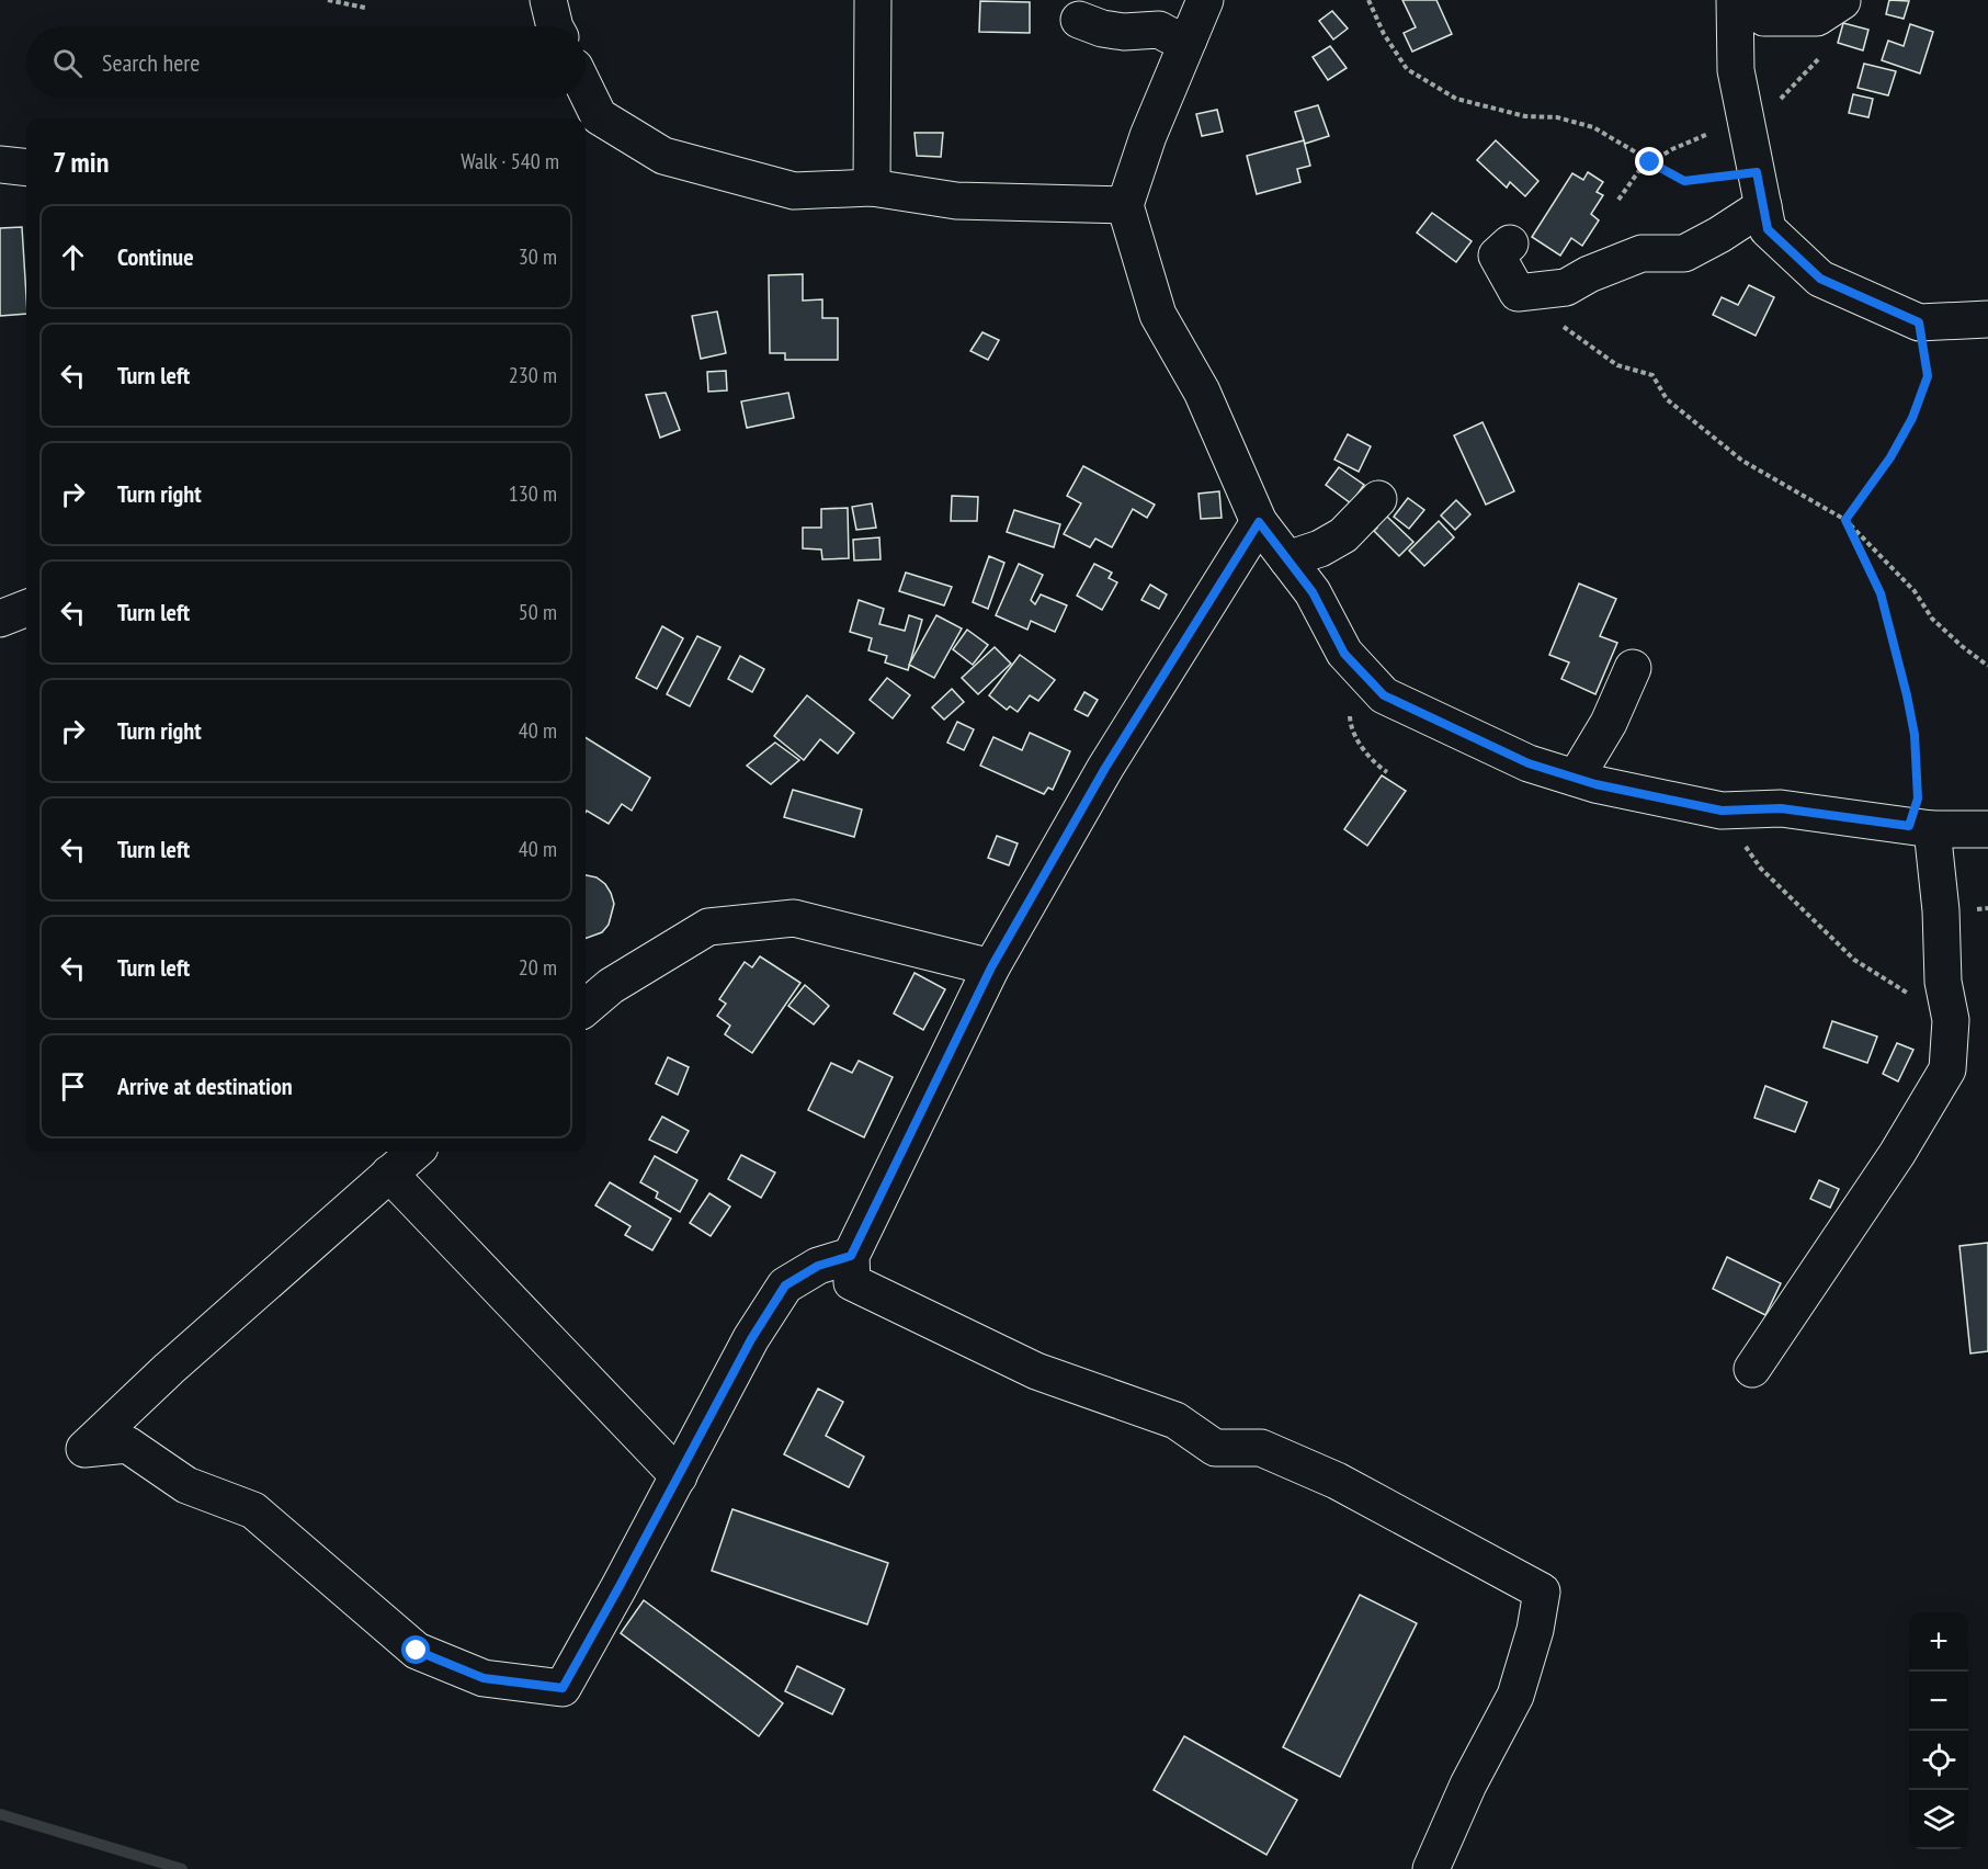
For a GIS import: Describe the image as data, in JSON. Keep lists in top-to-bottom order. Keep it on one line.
{"page":{"search":"Search here","heading":["7 min","Walk · 540 m"],"list":[["Continue","30 m"],["Turn left","230 m"],["Turn right","130 m"],["Turn left","50 m"],["Turn right","40 m"],["Turn left","40 m"],["Turn left","20 m"],"Arrive at destination"],"map_buttons":["+","−"]}}
